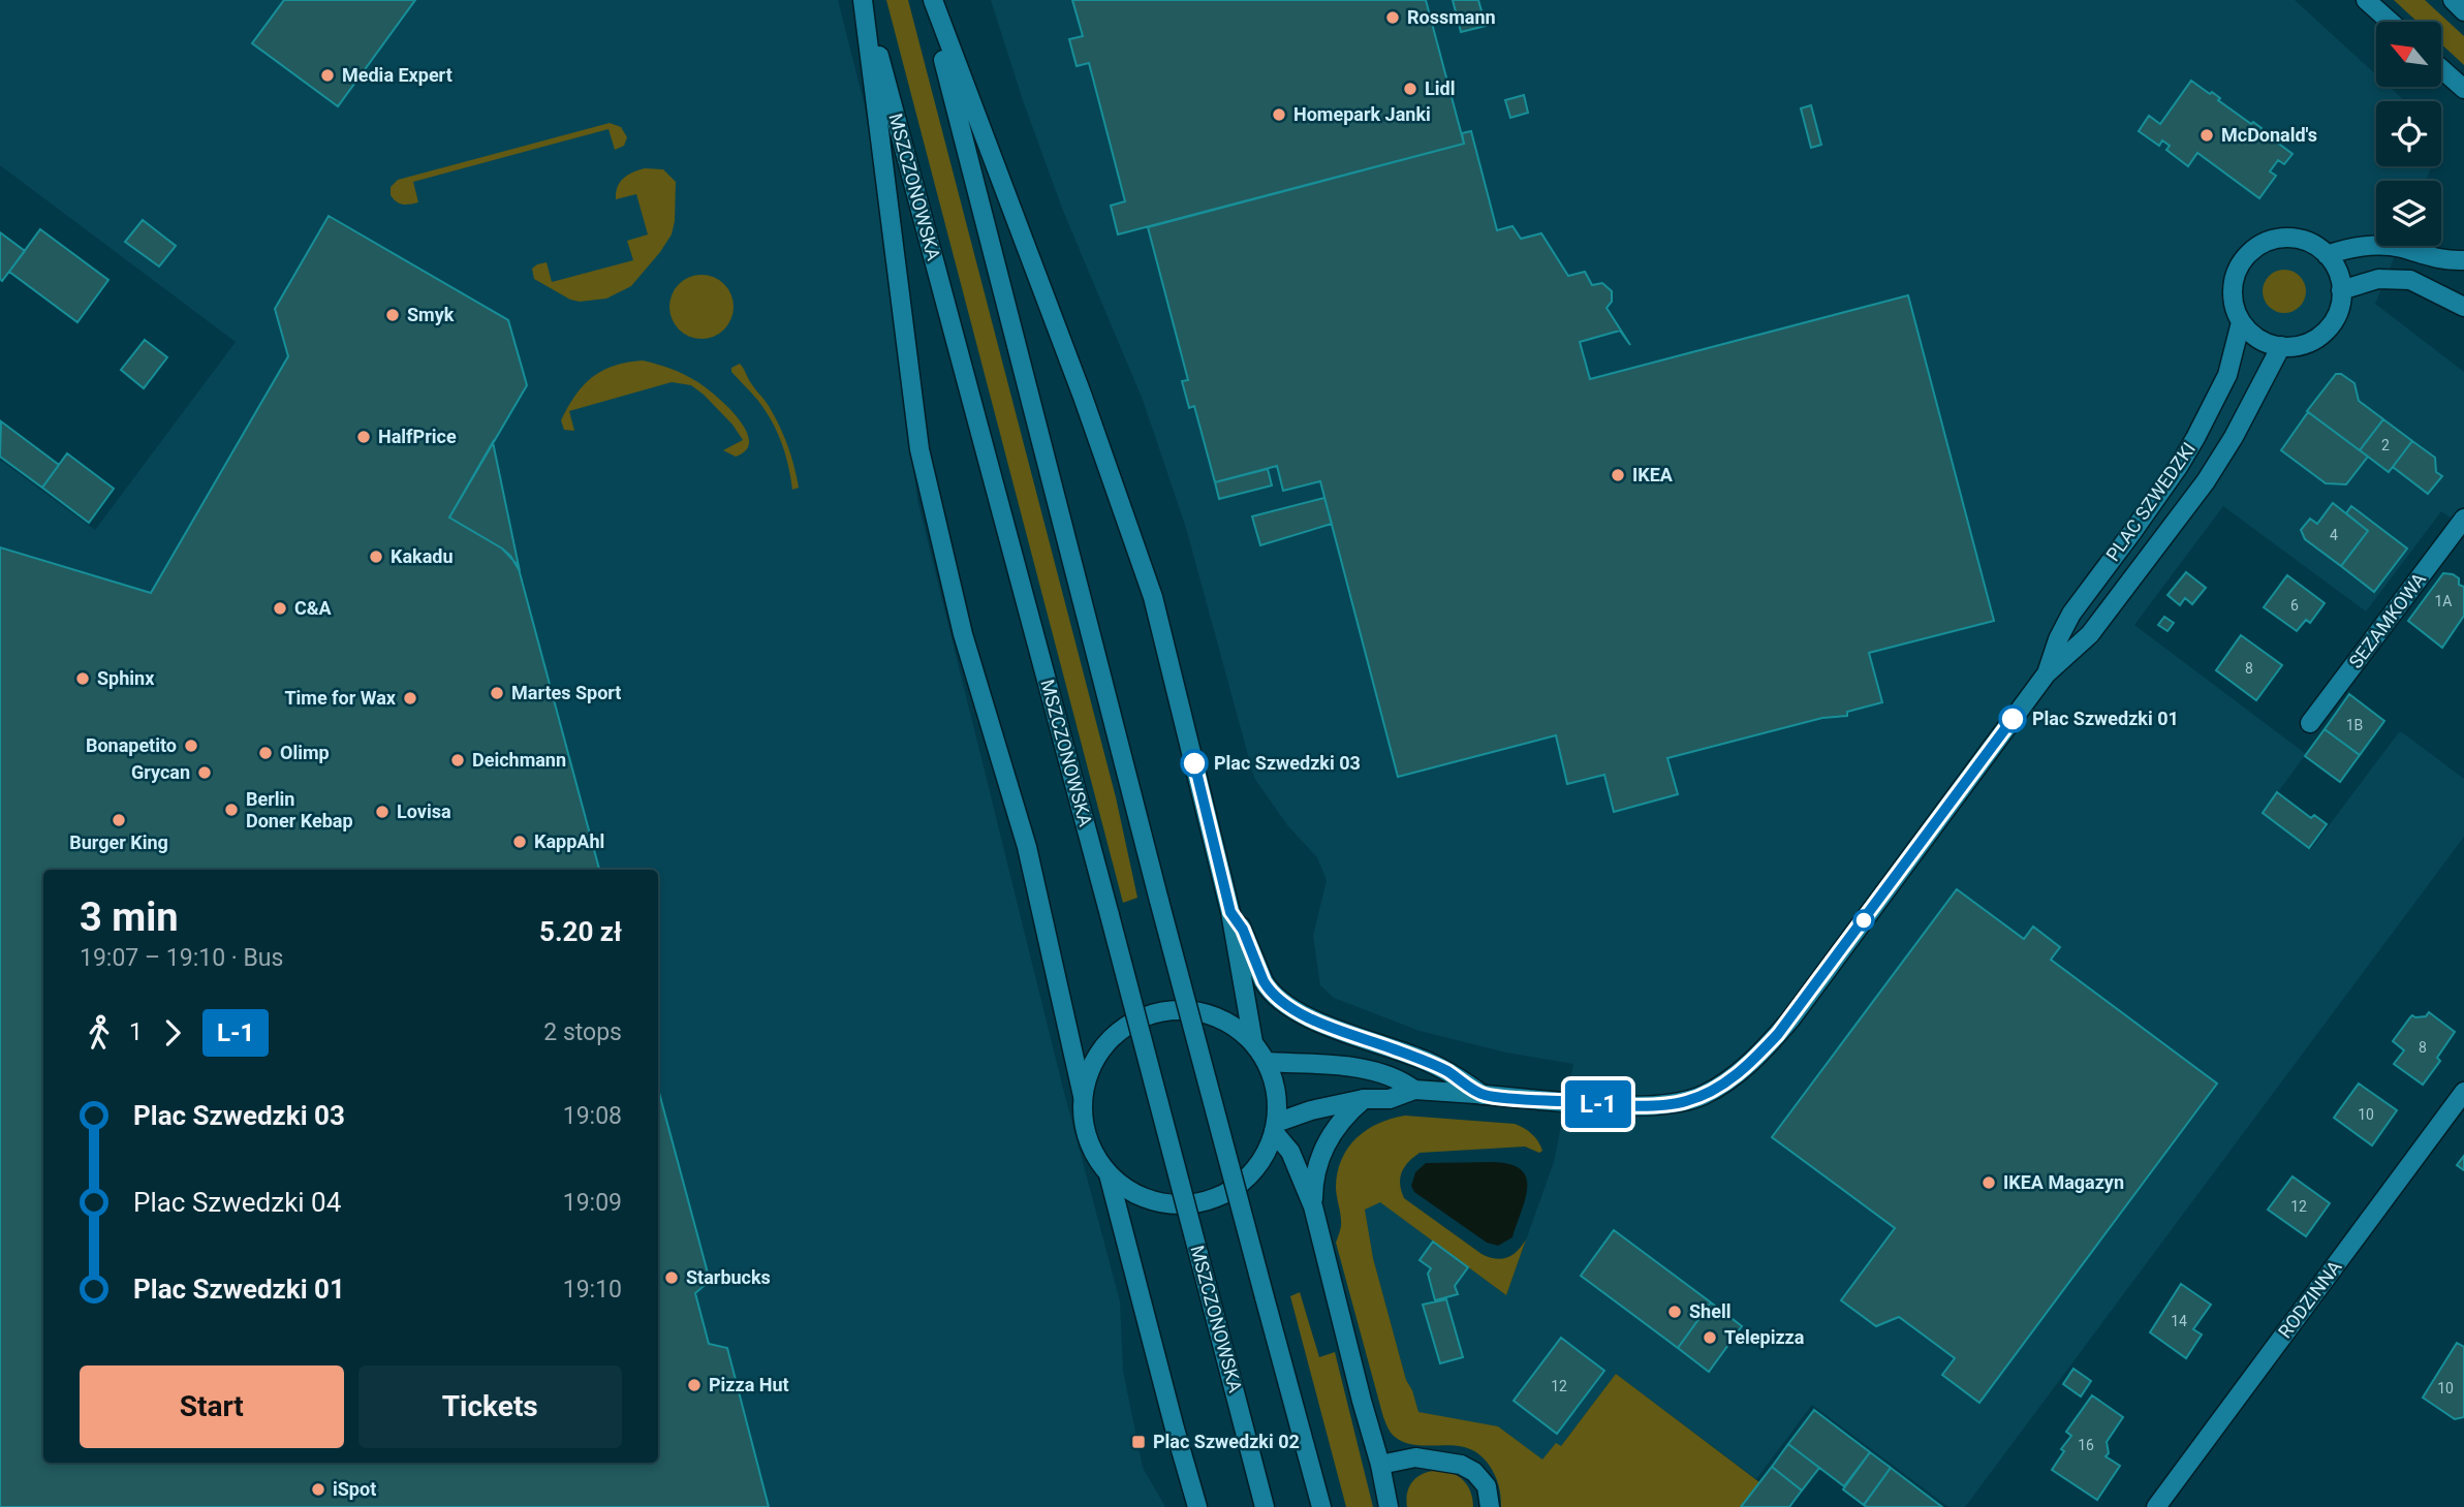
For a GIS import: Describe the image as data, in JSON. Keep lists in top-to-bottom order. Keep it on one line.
{"streets":{"main road":["MSZCZONOWSKA","PLAC SZWEDZKI","SEZAMKOWA","RODZINNA"]},"places":{"other":["Rossmann","Media Expert","Lidl","Homepark Janki","McDonald's","Smyk","HalfPrice","IKEA","Kakadu","C&A","Sphinx","Martes Sport","Time for Wax","Plac Szwedzki 01","Bonapetito","Olimp","Deichmann","Plac Szwedzki 03","Grycan","Berlin Doner Kebap","Lovisa","Burger King","KappAhl","IKEA Magazyn","Starbucks","Shell","Telepizza","Pizza Hut","iSpot"],"transit":["Plac Szwedzki 02"]},"lines":["bus line L-1"],"house_numbers":["2","4","1A","6","8","1B","8","10","12","14","12","10","16"],"north":"top left","page":{"on_map":"L-1","heading":["3 min","19:07 – 19:10 · Bus","5.20 zł"],"legs":["1","L-1","2 stops"],"list":[{"name":"Plac Szwedzki 03","value":"19:08"},{"name":"Plac Szwedzki 04","value":"19:09"},{"name":"Plac Szwedzki 01","value":"19:10"}],"buttons":["Start","Tickets"]}}
